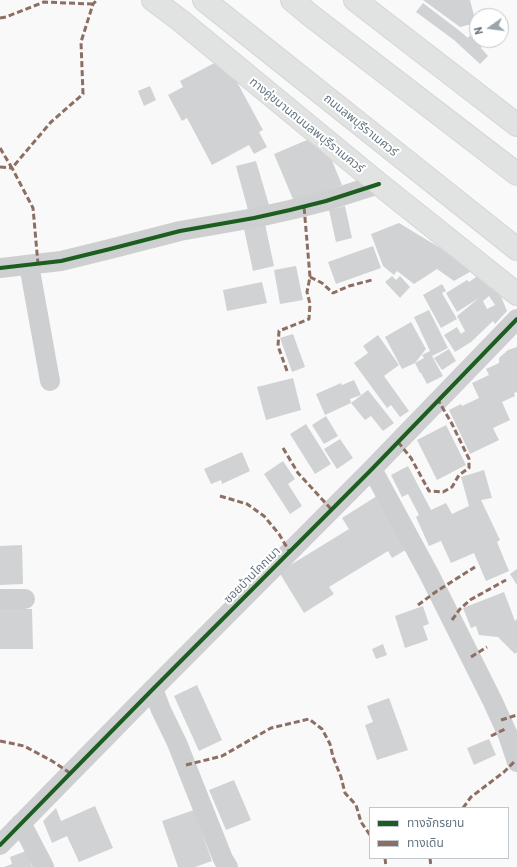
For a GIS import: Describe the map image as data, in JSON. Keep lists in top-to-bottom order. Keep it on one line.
{"streets":{"main road":["ทางคู่ขนานถนนลพบุรีราเมศวร์","ถนนลพบุรีราเมศวร์"],"street":["ซอยบ้านโคกเมา"]},"legend":["ทางจักรยาน","ทางเดิน"],"north":"left"}
